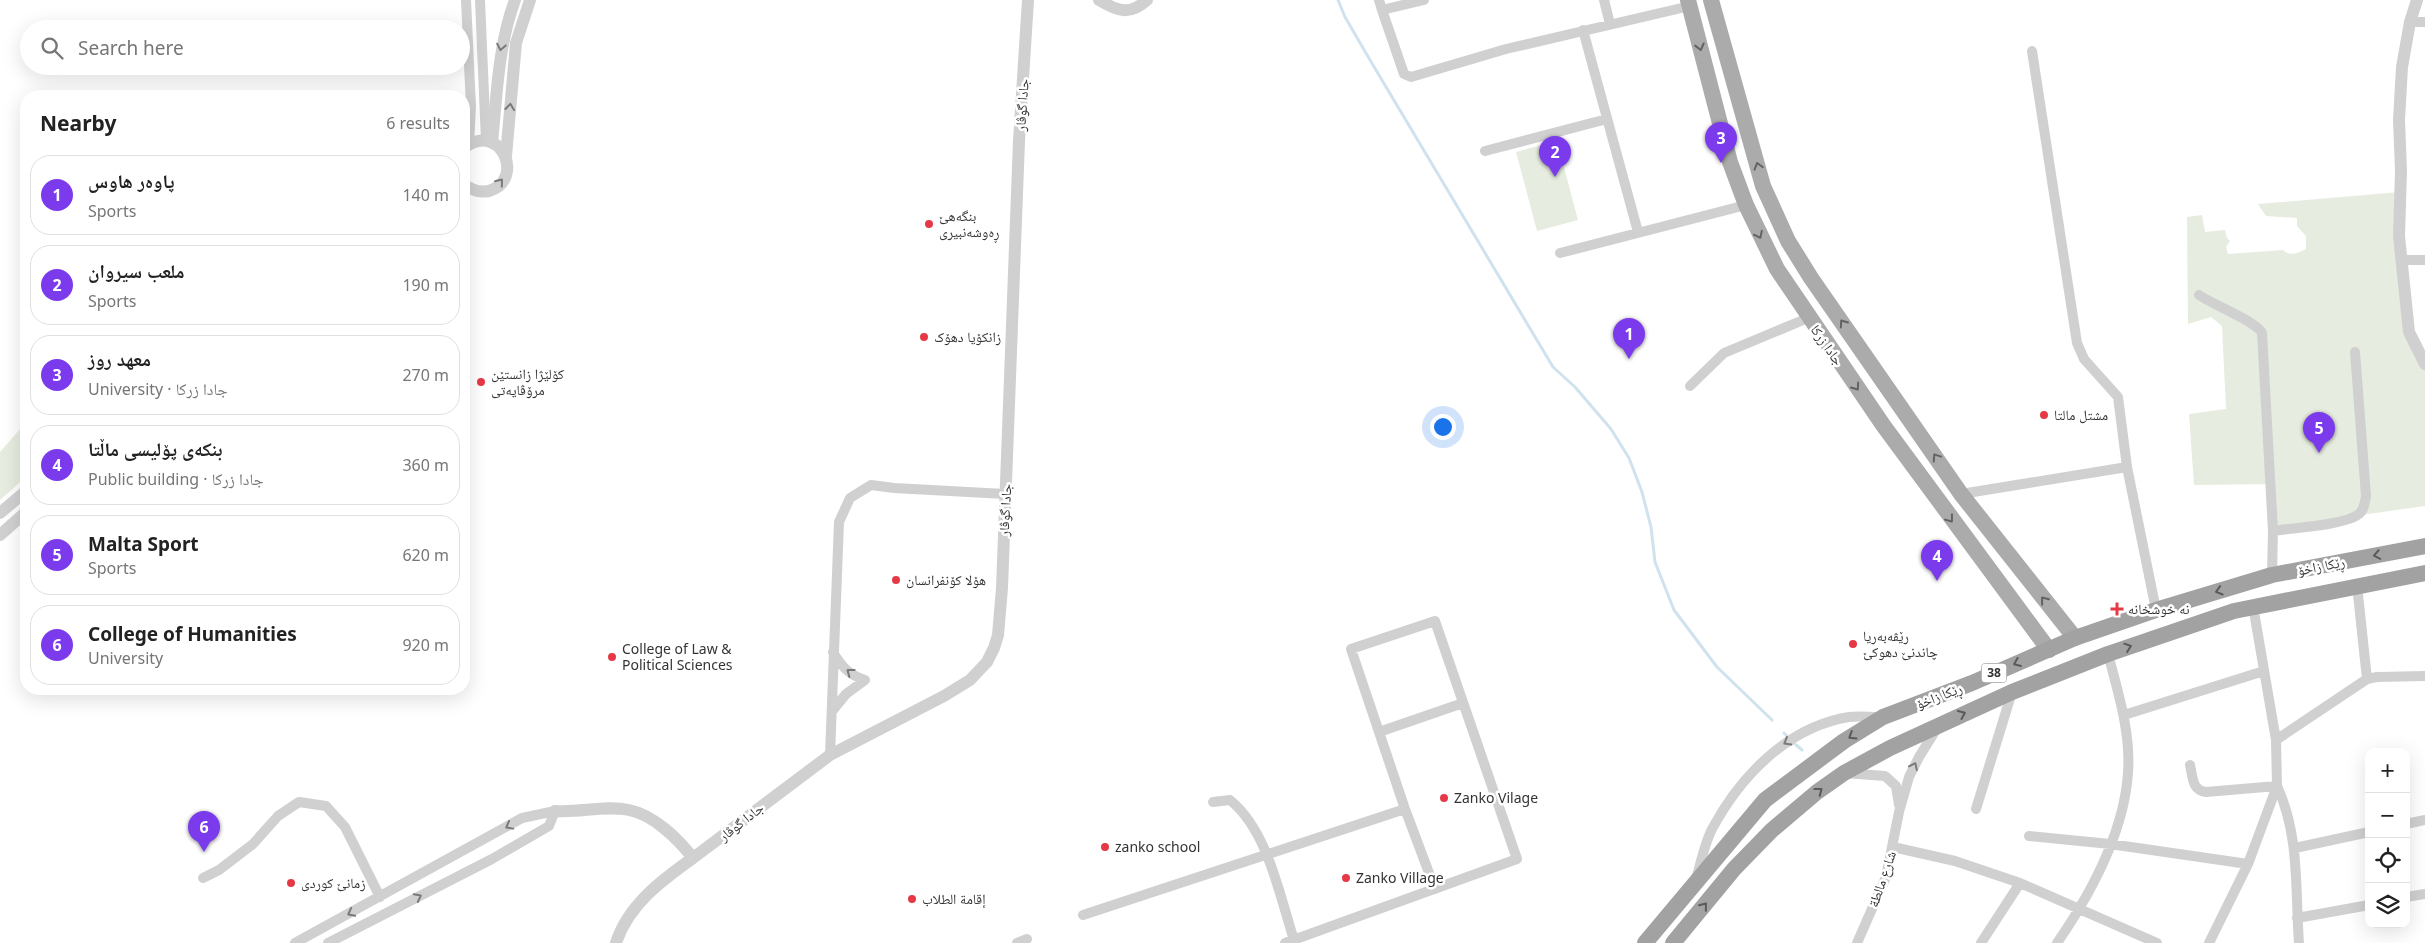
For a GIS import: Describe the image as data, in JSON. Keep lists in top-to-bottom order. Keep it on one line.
{"streets":{"highway":["ڕێکا زاخۆ","38"],"main road":["جادا زرکا"],"street":["جادا گوڤار","شارع مالطة"]},"crossings":[["جادا زرکا","ڕێکا زاخۆ"],["ڕێکا زاخۆ","شارع مالطة"]],"places":{"other":["بنگه‌هێ ڕه‌وشه‌نبیرى","زانکۆیا دهۆک","كۆلێژا زانستێن مرۆڤایەتی","مشتل مالتا","هۆلا كۆنفرانسان","رێڤەبەریا چاندنێ دهوکێ","College of Law & Political Sciences","Zanko Vilage","zanko school","Zanko Village","زمانێ کوردی","إقامة الطلاب"],"health":["نه خوشخانه"]},"page":{"search":"Search here","heading":["Nearby","6 results"],"pins":["3","2","1","5","4","6"],"list":[{"mark":"1","name":"پاوەر هاوس","note":"Sports","value":"140 m"},{"mark":"2","name":"ملعب سيروان","note":"Sports","value":"190 m"},{"mark":"3","name":"معهد روز","note":"University · جادا زرکا","value":"270 m"},{"mark":"4","name":"بنکەی پۆلیسی ماڵتا","note":"Public building · جادا زرکا","value":"360 m"},{"mark":"5","name":"Malta Sport","note":"Sports","value":"620 m"},{"mark":"6","name":"College of Humanities","note":"University","value":"920 m"}],"map_buttons":["+","−"]}}
